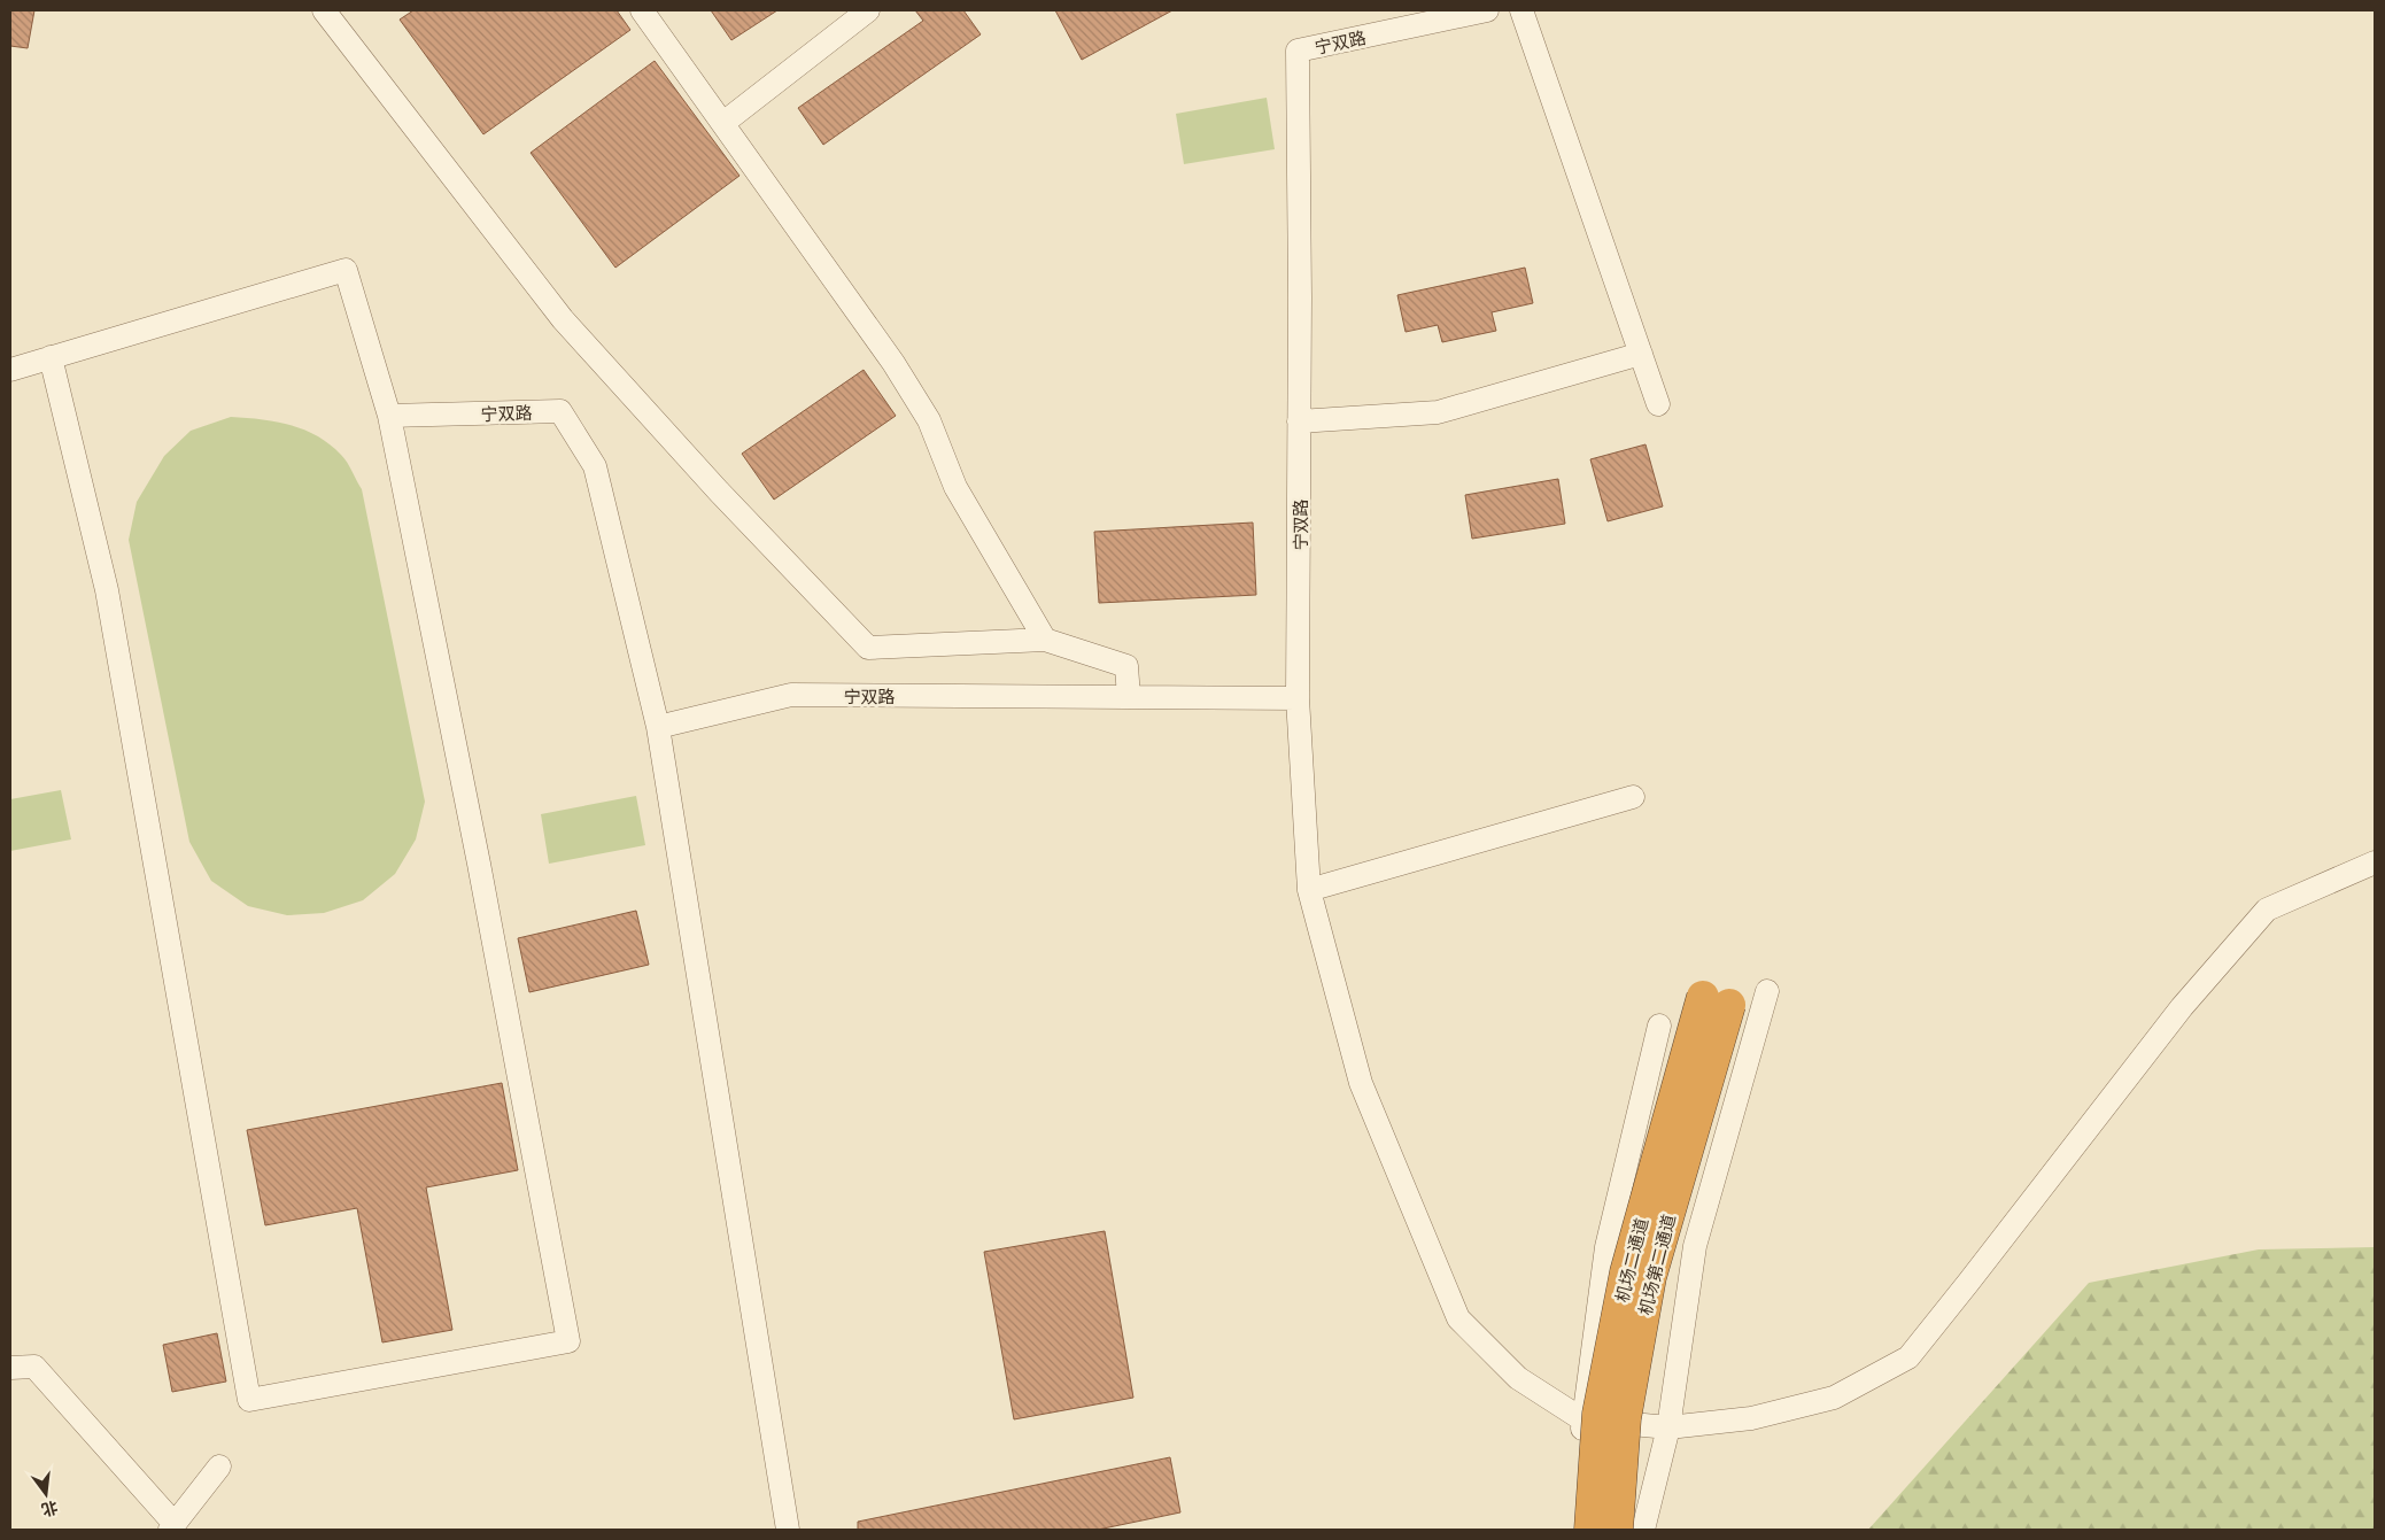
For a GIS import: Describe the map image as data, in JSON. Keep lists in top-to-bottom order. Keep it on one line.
{"streets":{"highway":["机场二通道","机场第二通道"],"street":["宁双路"]},"crossings":[["机场二通道","机场第二通道"]],"north":"bottom"}
